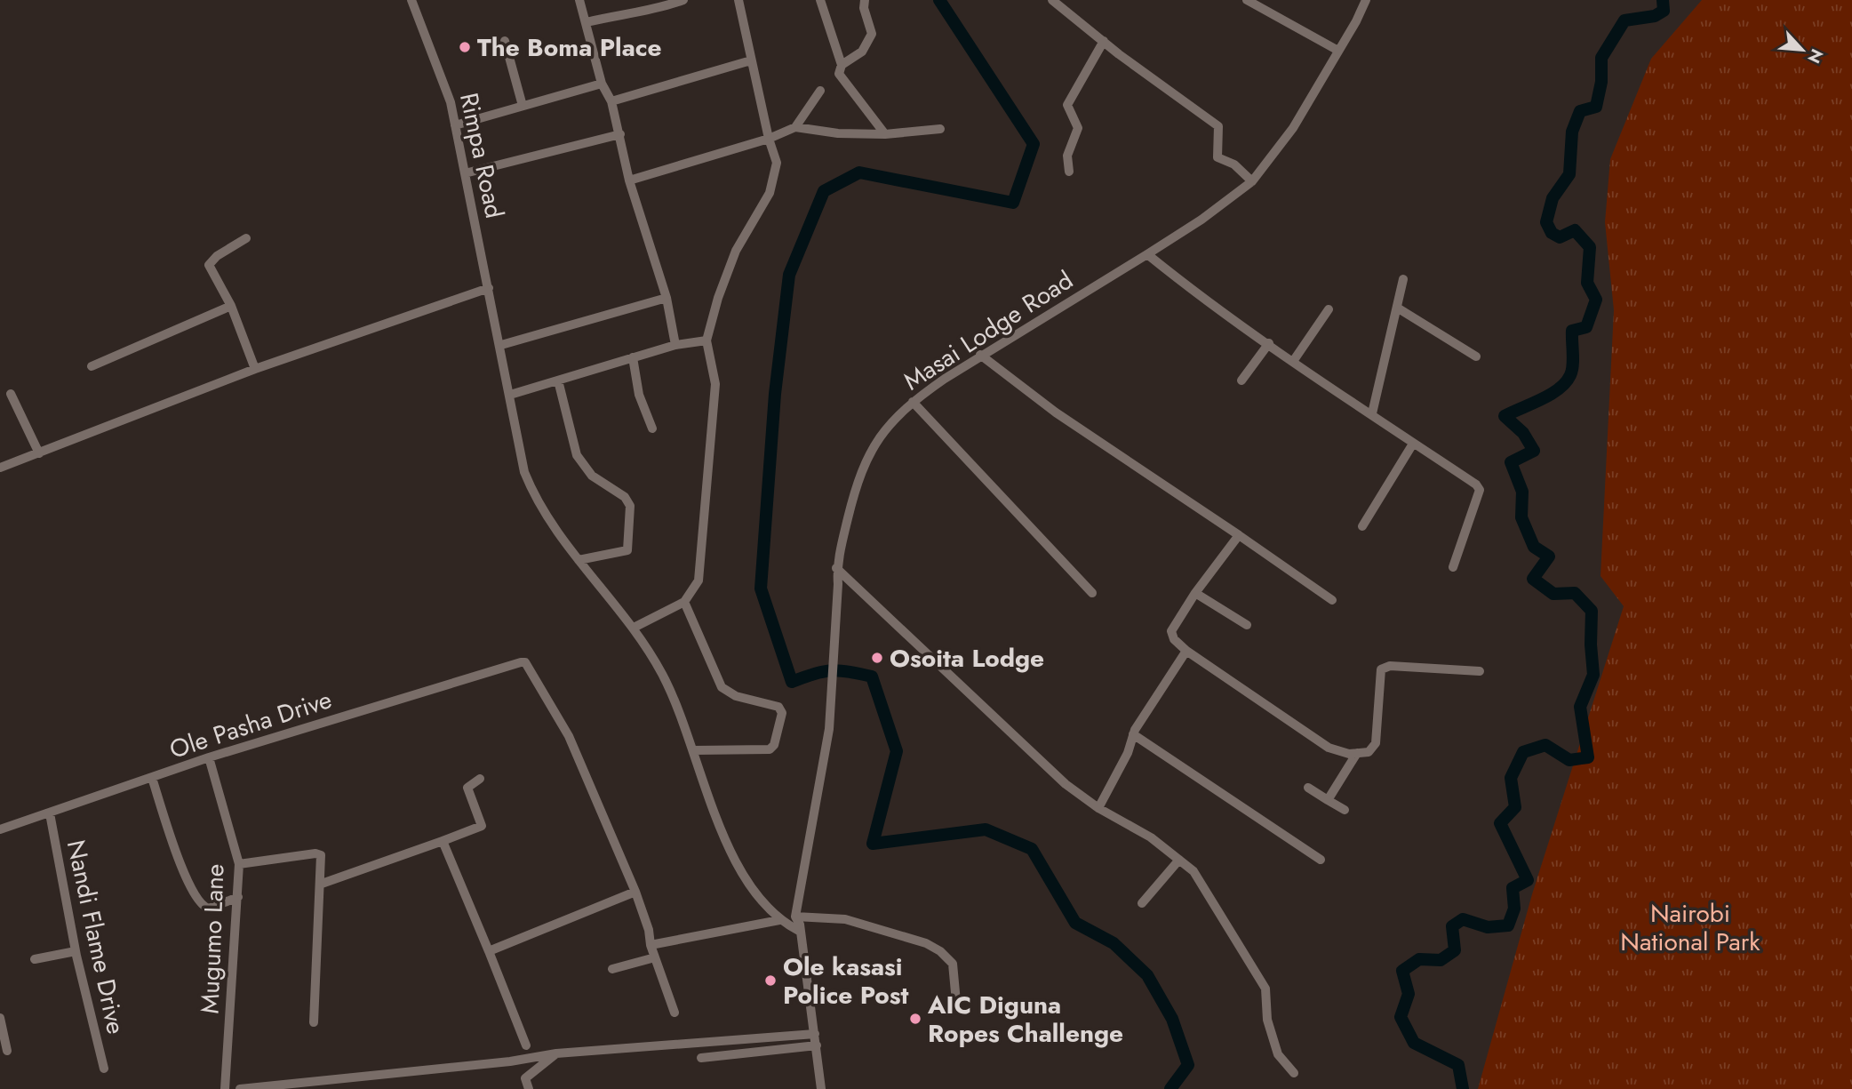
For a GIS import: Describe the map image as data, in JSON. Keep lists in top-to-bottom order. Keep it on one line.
{"streets":{"street":["Rimpa Road","Masai Lodge Road","Ole Pasha Drive","Nandi Flame Drive","Mugumo Lane"]},"crossings":[["Ole Pasha Drive","Nandi Flame Drive"],["Ole Pasha Drive","Mugumo Lane"]],"parks":["Nairobi National Park"],"places":["The Boma Place","Osoita Lodge","Ole kasasi Police Post","AIC Diguna Ropes Challenge"],"north":"bottom right"}
